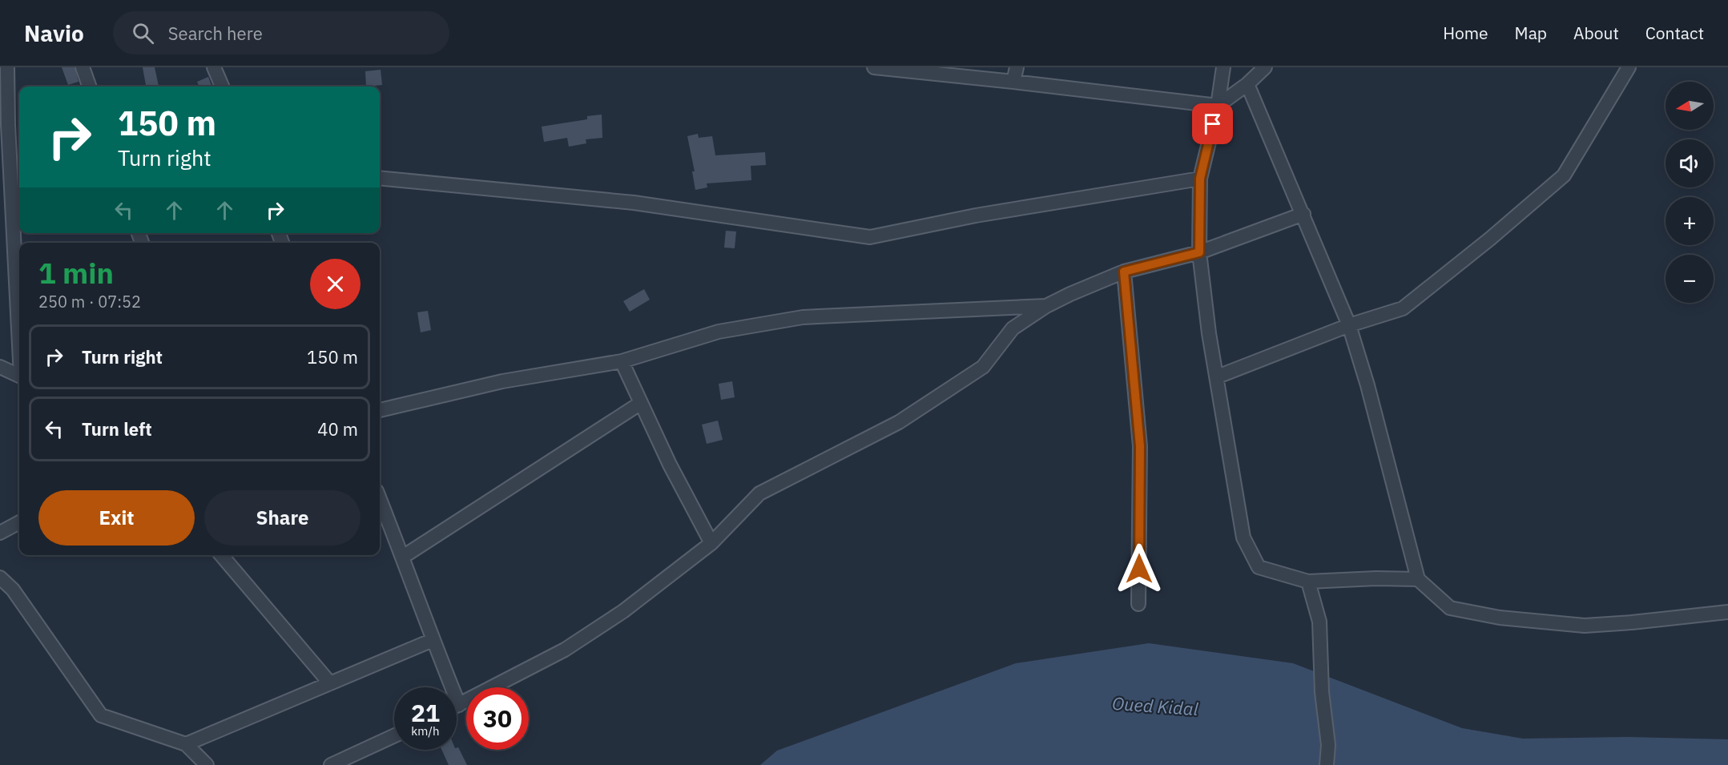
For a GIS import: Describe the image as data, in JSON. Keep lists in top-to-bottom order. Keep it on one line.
{"water":["Oued Kidal"],"north":"left","page":{"header":"Navio","search":"Search here","nav":["Home","Map","About","Contact"],"map_buttons":["+","−"],"turn":["150 m","Turn right"],"heading":["1 min","250 m · 07:52"],"list":[{"name":"Turn right","value":"150 m"},{"name":"Turn left","value":"40 m"}],"buttons":["Exit","Share"],"speed":"21 km/h","limit":"30"}}
